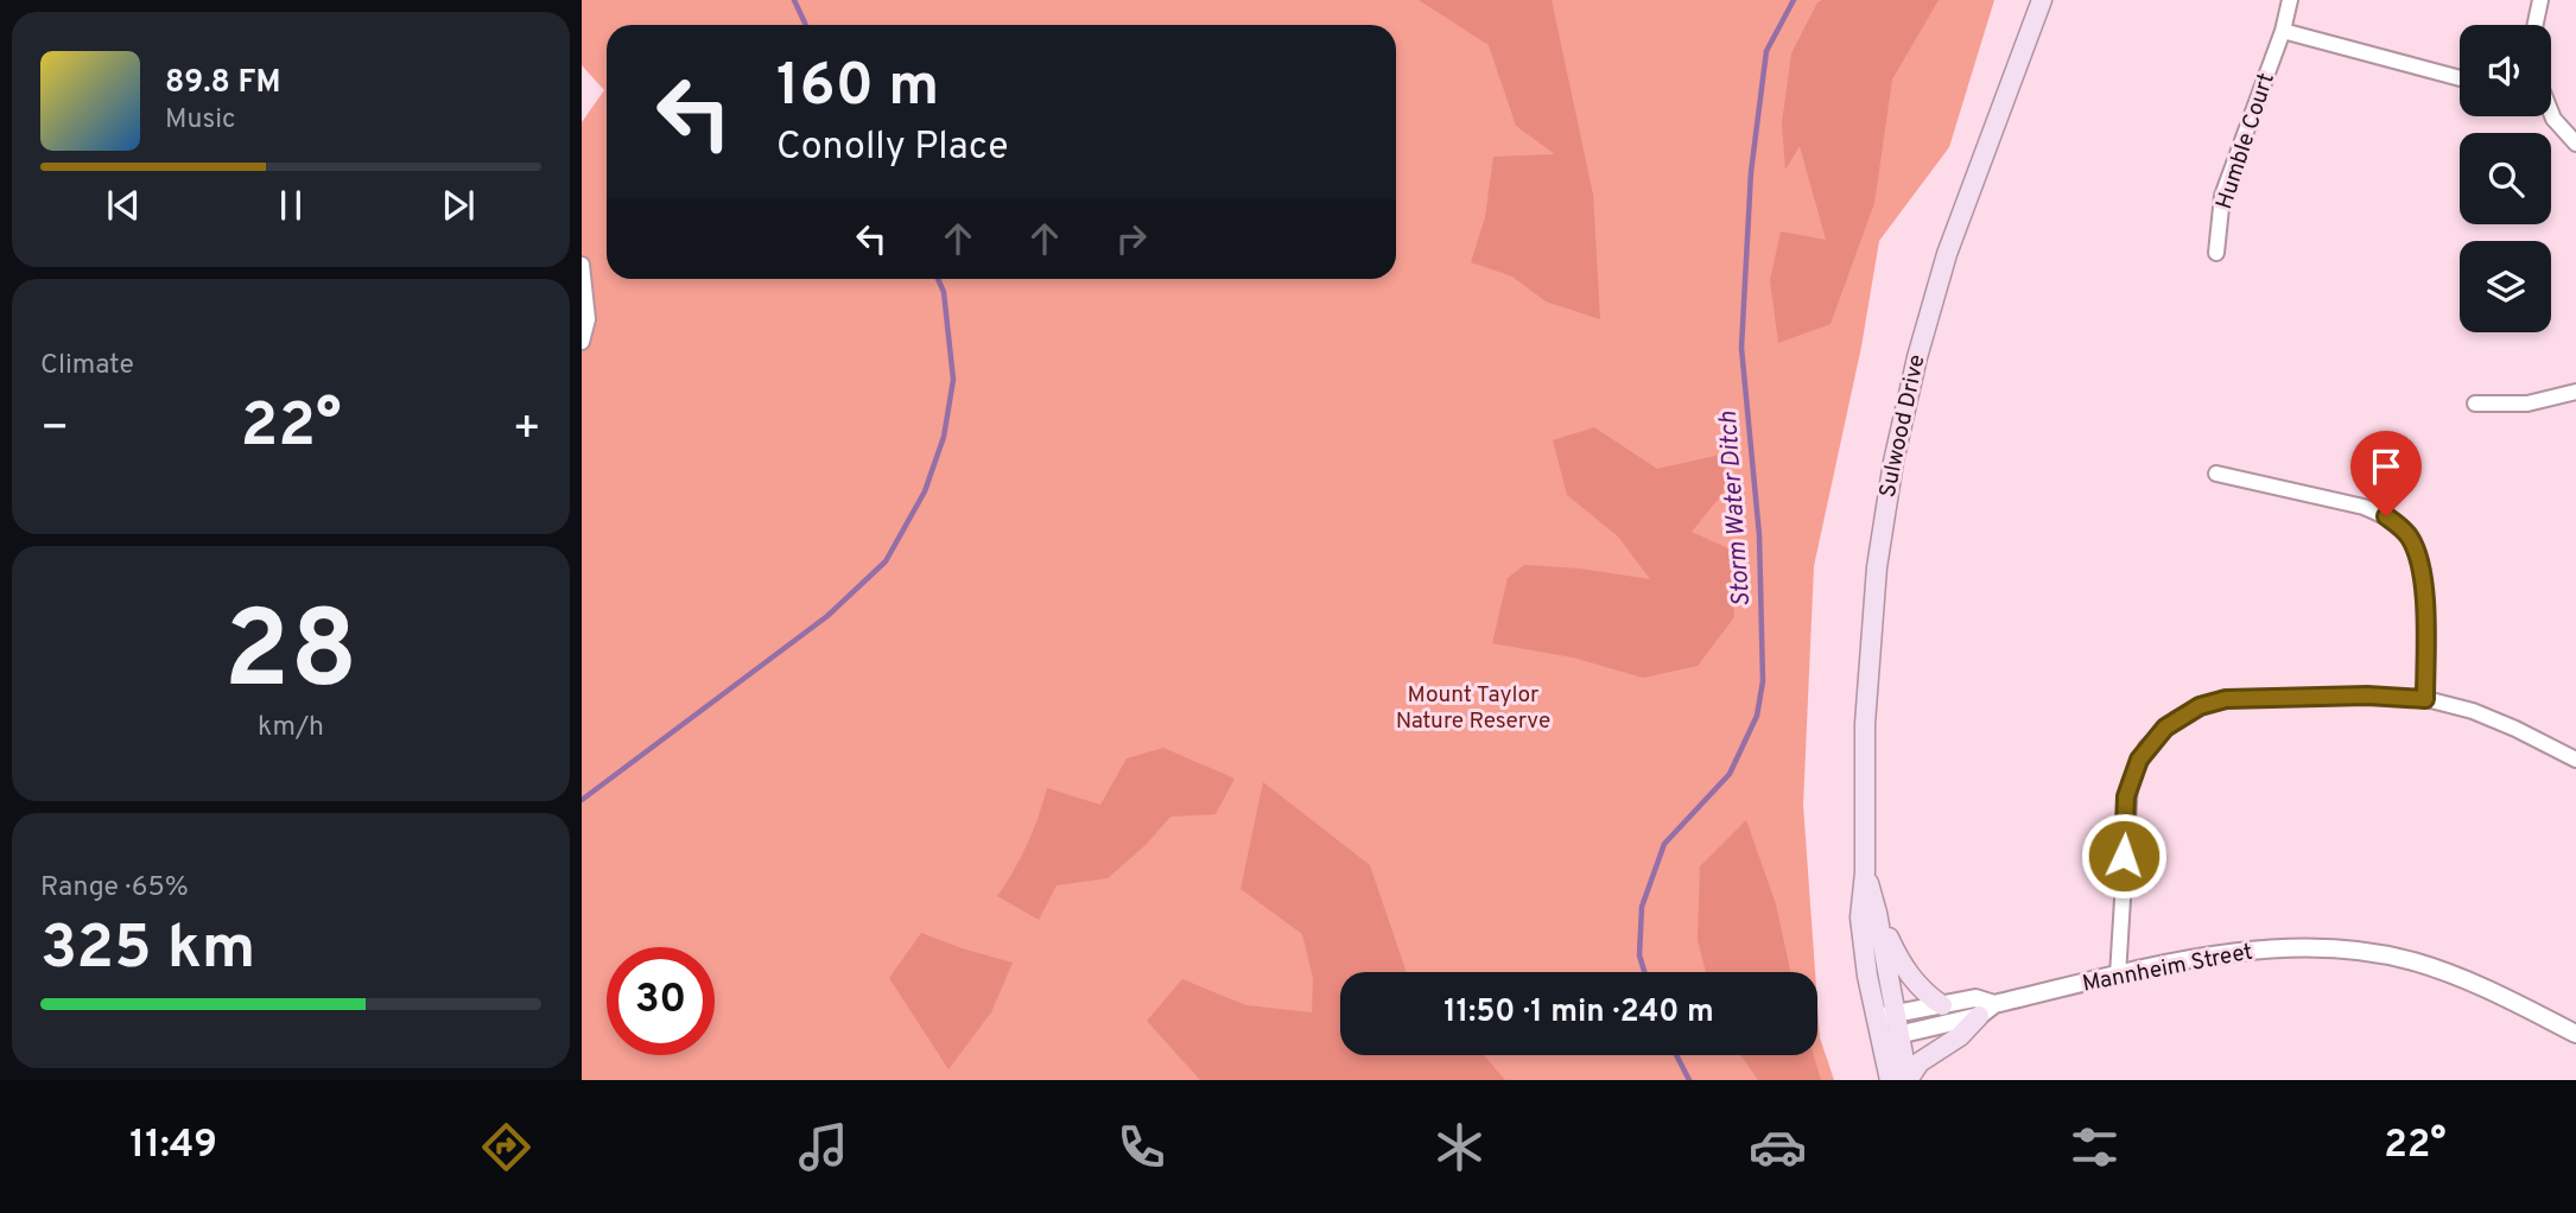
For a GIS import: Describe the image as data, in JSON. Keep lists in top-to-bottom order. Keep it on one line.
{"streets":{"main road":["Sulwood Drive"],"street":["Humble Court","Mannheim Street"]},"crossings":[["Sulwood Drive","Mannheim Street"]],"water":["Storm Water Ditch"],"parks":["Mount Taylor Nature Reserve"],"page":{"turn":["160 m","Conolly Place"],"song":["89.8 FM","Music"],"tile":["Climate",["28","km/h"],["Range · 65%","325 km"]],"heat":["−","22°","+"],"limit":"30","trip":"11:50 · 1 min · 240 m","tabs":["11:49","22°"]}}
